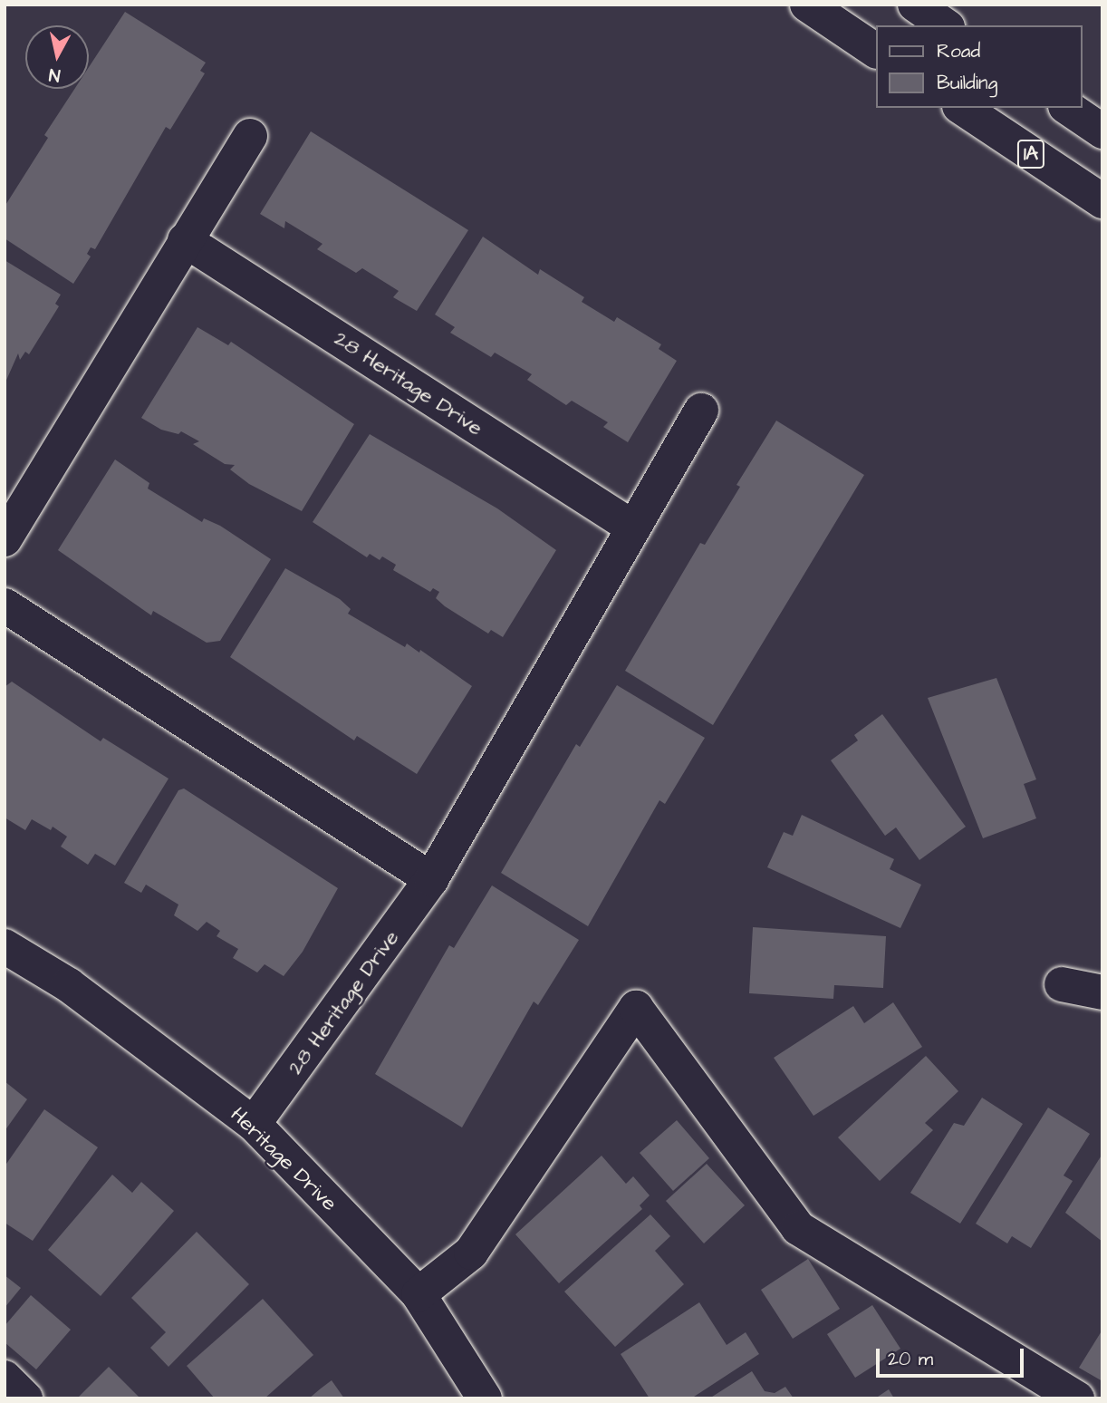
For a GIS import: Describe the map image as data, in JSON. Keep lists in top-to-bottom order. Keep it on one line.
{"streets":{"street":["1A","28 Heritage Drive","Heritage Drive"]},"crossings":[["28 Heritage Drive","Heritage Drive"]],"legend":["Road","Building"],"scale_bar":"20 m","north":"bottom"}
